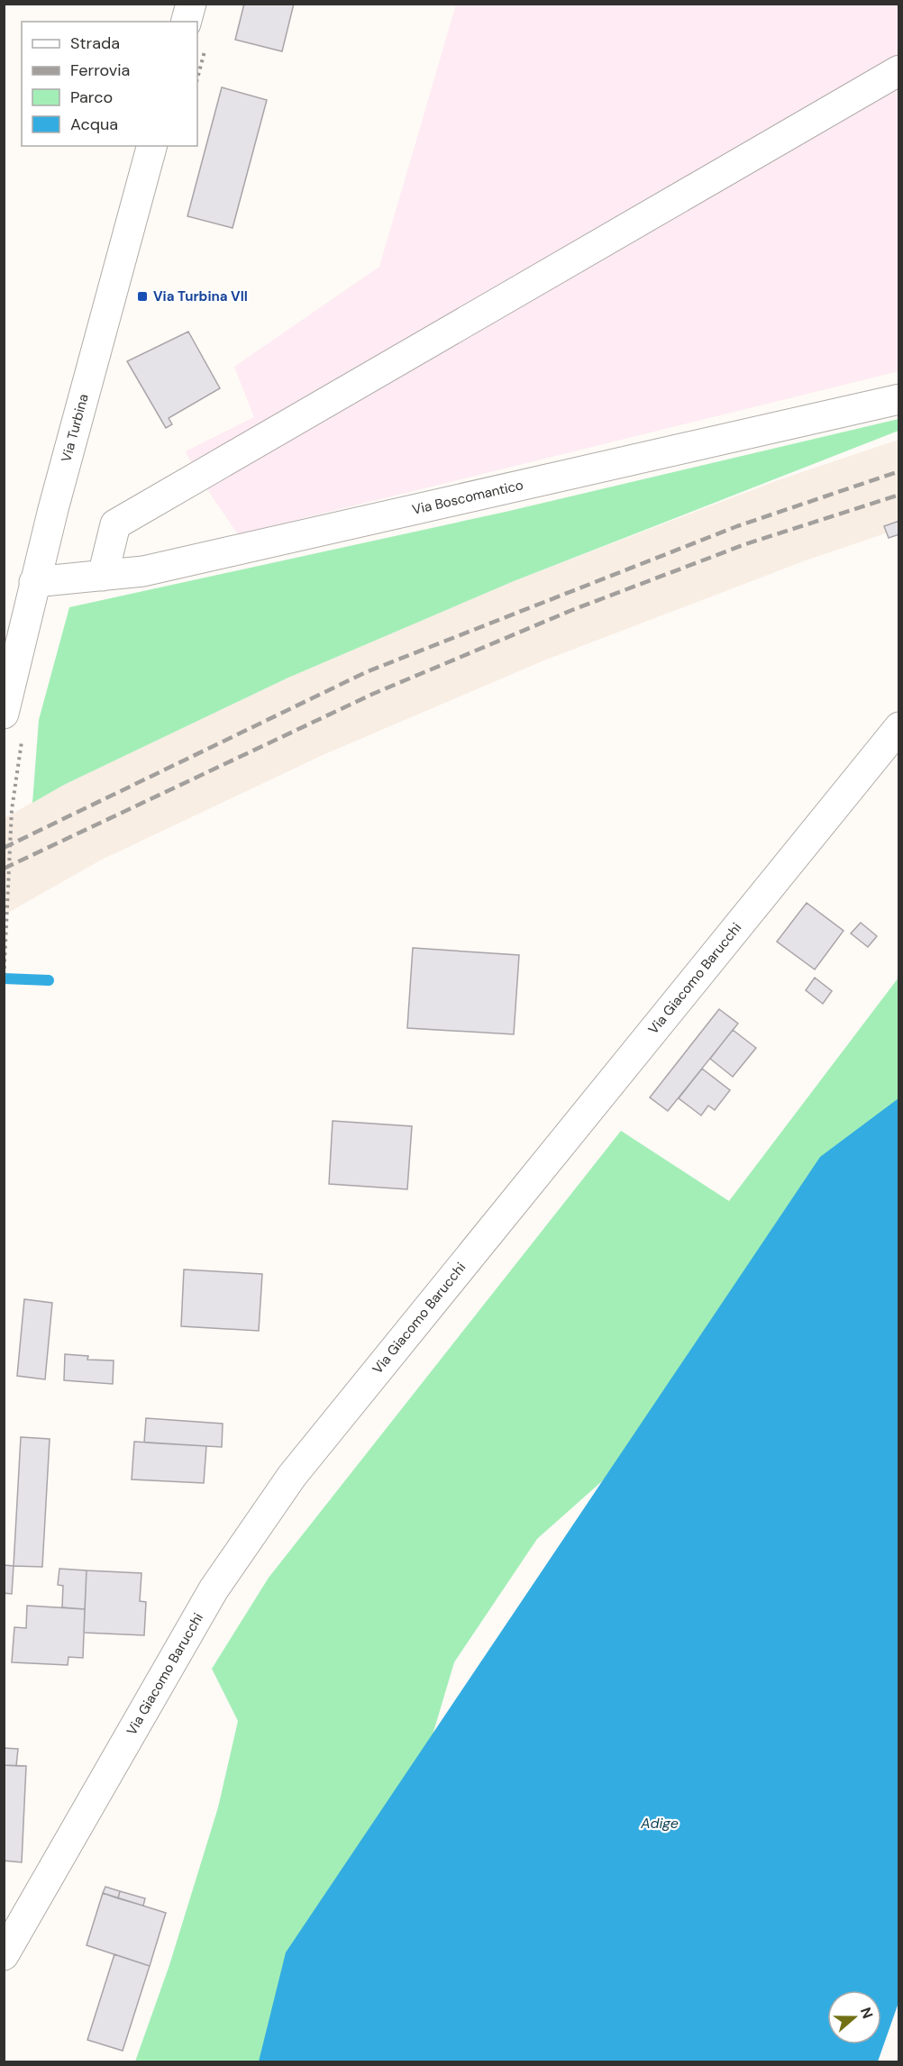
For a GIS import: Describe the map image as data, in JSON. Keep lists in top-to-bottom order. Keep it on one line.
{"streets":{"street":["Via Turbina","Via Boscomantico","Via Giacomo Barucchi"]},"crossings":[["Via Turbina","Via Boscomantico"]],"water":["Adige"],"places":{"transit":["Via Turbina VII"]},"legend":["Strada","Ferrovia","Parco","Acqua"],"north":"right"}
